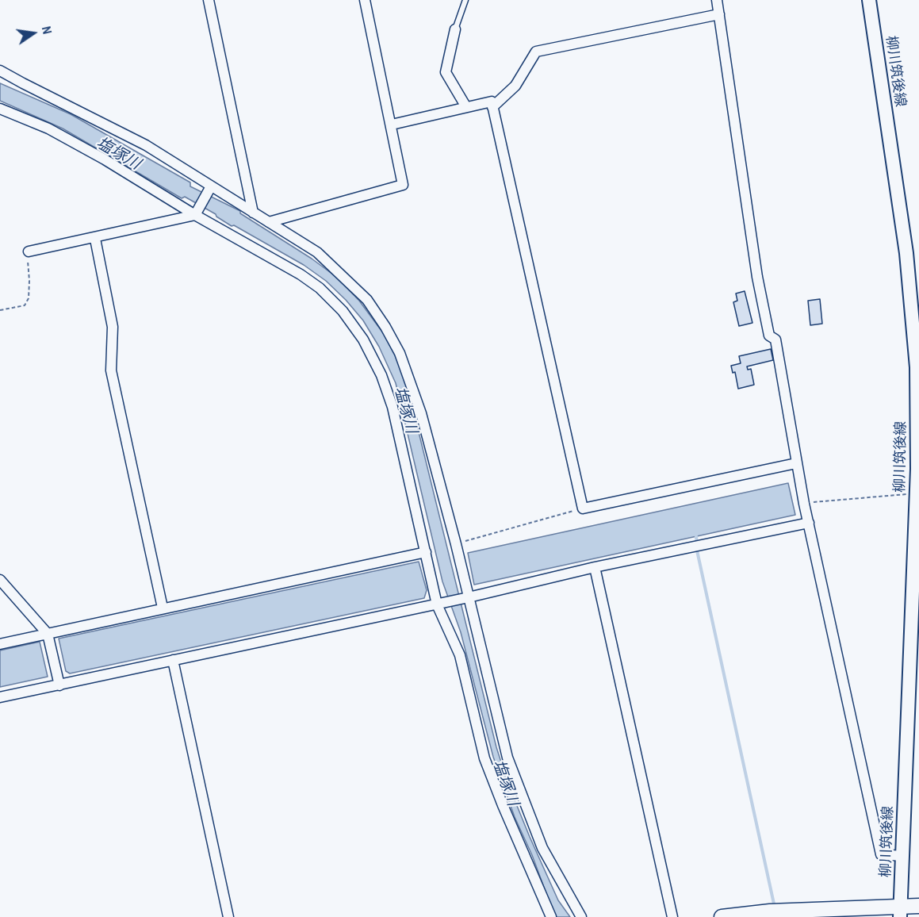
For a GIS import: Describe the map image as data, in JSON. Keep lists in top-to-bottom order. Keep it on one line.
{"streets":{"main road":["柳川筑後線"]},"water":["塩塚川"],"north":"right"}
